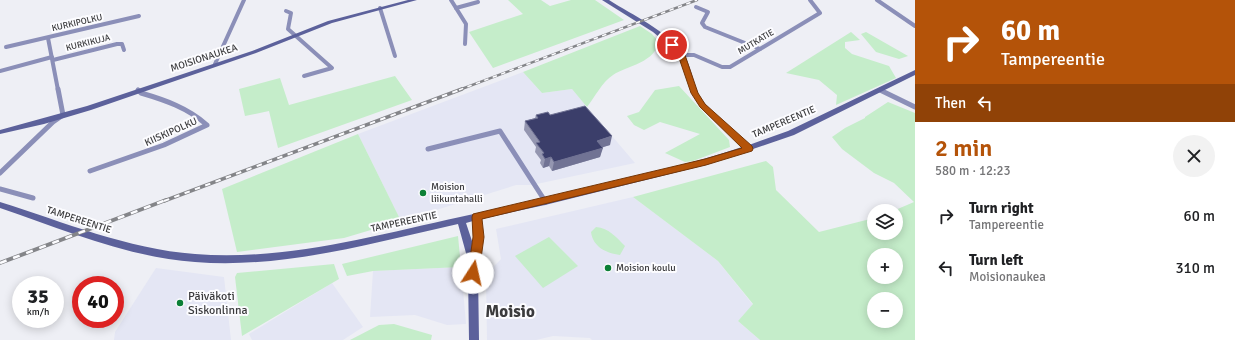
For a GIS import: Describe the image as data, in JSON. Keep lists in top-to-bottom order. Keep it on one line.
{"streets":{"main road":["MOISIONAUKEA","TAMPEREENTIE"],"street":["KURKIPOLKU","MUTKATIE","KURKIKUJA","KIISKIPOLKU"]},"crossings":[["KURKIPOLKU","KURKIKUJA"],["KURKIPOLKU","MOISIONAUKEA"],["MOISIONAUKEA","KIISKIPOLKU"]],"districts":["Moisio"],"places":["Moision liikuntahalli","Moision koulu","Päiväkoti Siskonlinna"],"page":{"turn":["60 m","Tampereentie"],"then":"Then","heading":["2 min","580 m · 12:23"],"list":[{"name":"Turn right","note":"Tampereentie","value":"60 m"},{"name":"Turn left","note":"Moisionaukea","value":"310 m"}],"map_buttons":["+","−"],"speed":"35 km/h","limit":"40"}}
